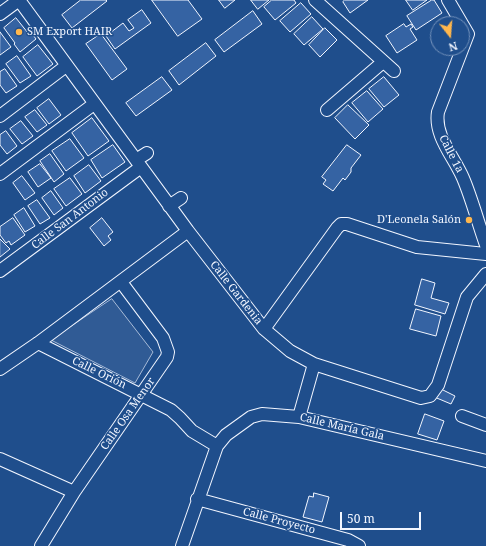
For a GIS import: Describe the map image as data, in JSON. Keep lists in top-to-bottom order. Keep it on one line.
{"streets":{"street":["Calle 1a","Calle San Antonio","Calle Gardenia","Calle Orión","Calle Osa Menor","Calle María Gala","Calle Proyecto"]},"crossings":[["Calle San Antonio","Calle Gardenia"],["Calle Orión","Calle Osa Menor"],["Calle Orión","Calle María Gala"],["Calle María Gala","Calle Proyecto"]],"places":["SM Export HAIR","D'Leonela Salón"],"scale_bar":"50 m","north":"bottom"}
